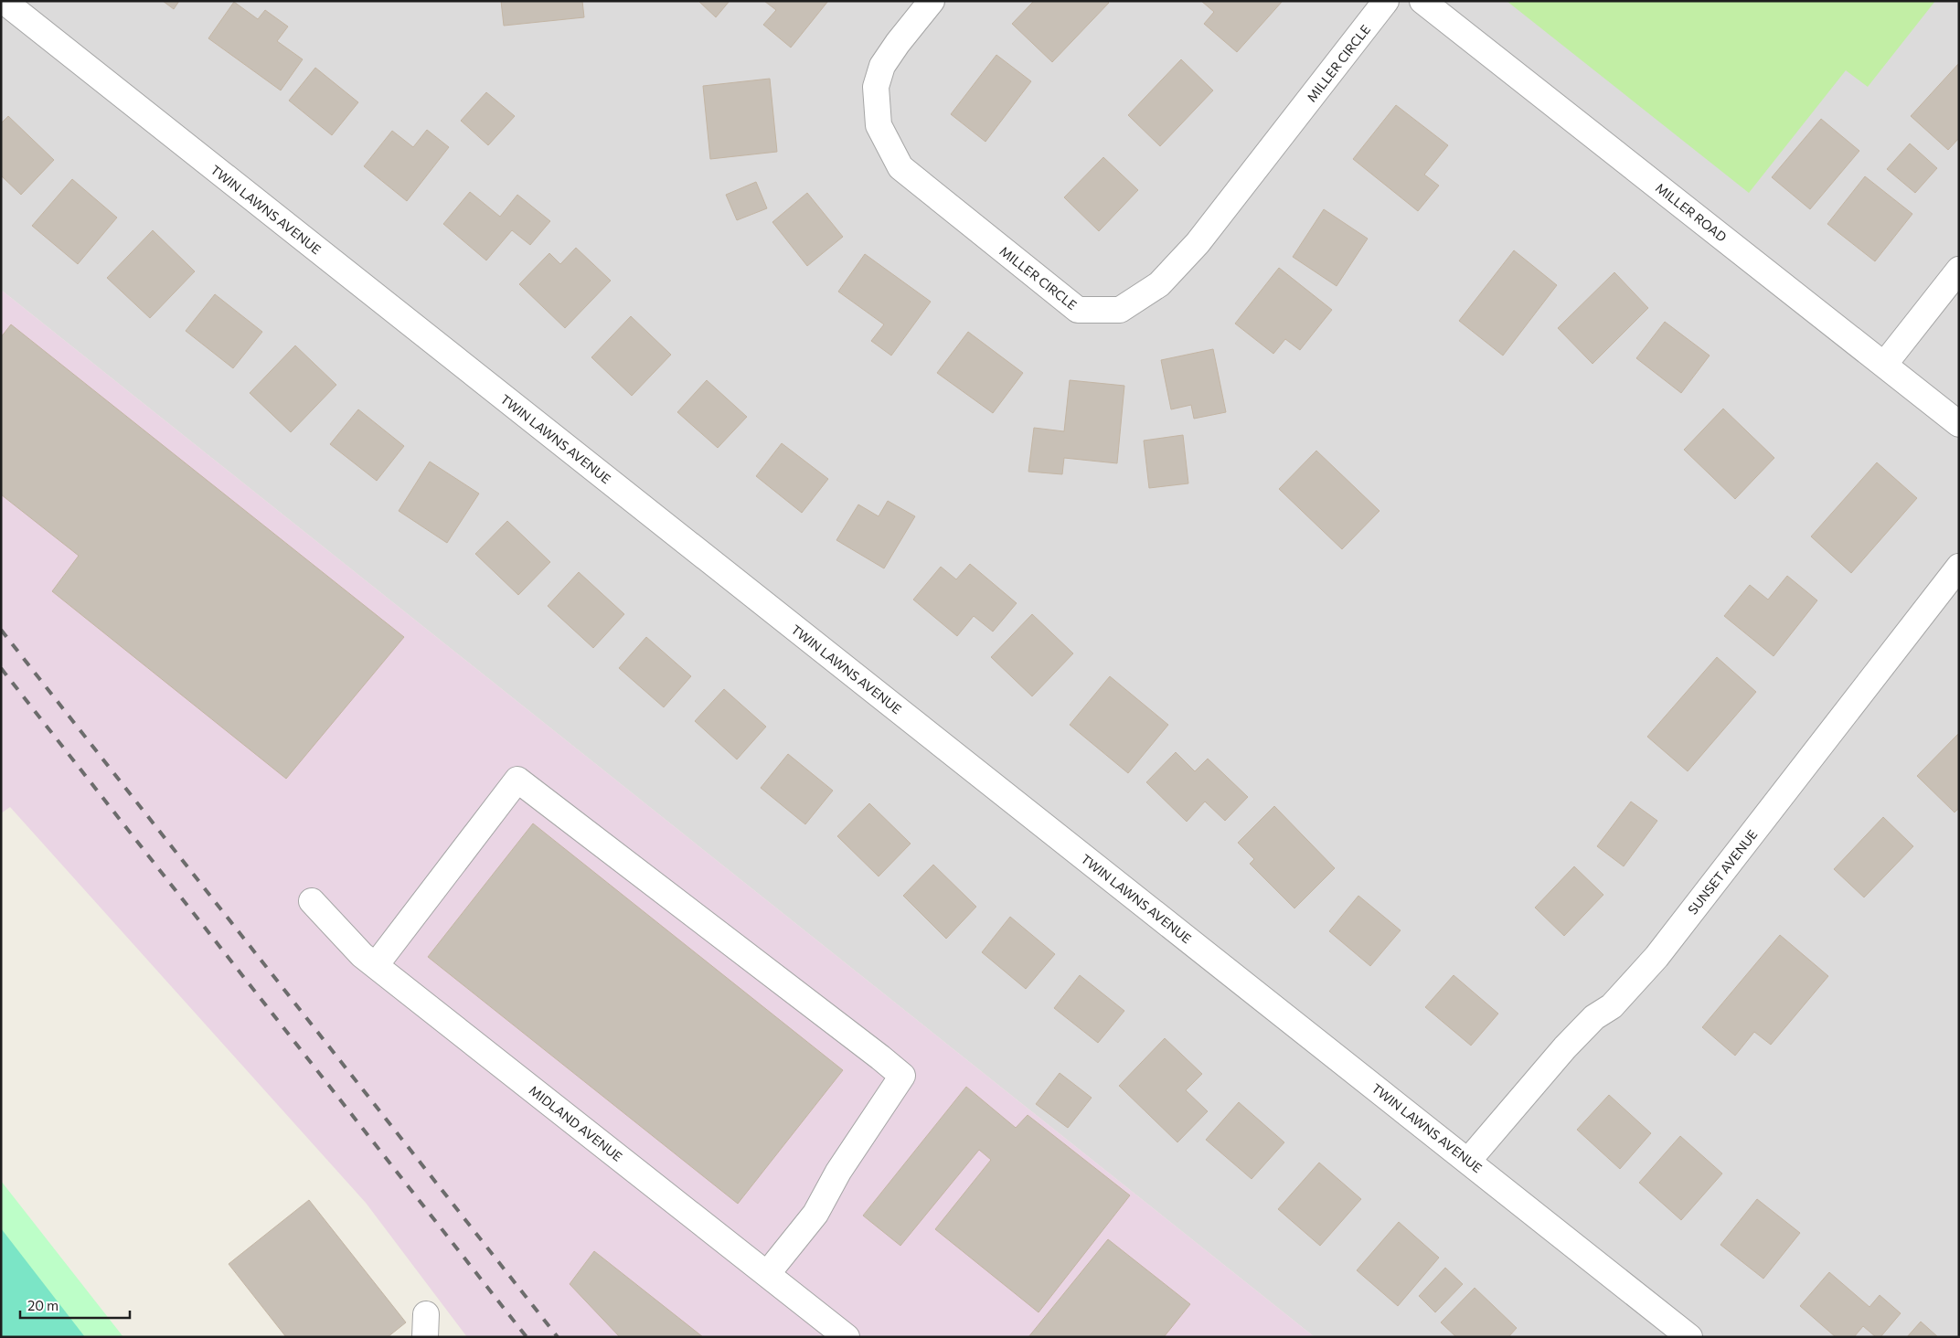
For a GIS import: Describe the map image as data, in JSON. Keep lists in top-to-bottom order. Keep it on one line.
{"streets":{"street":["MILLER CIRCLE","TWIN LAWNS AVENUE","MILLER ROAD","SUNSET AVENUE","MIDLAND AVENUE"]},"crossings":[["TWIN LAWNS AVENUE","SUNSET AVENUE"]],"scale_bar":"20 m"}
